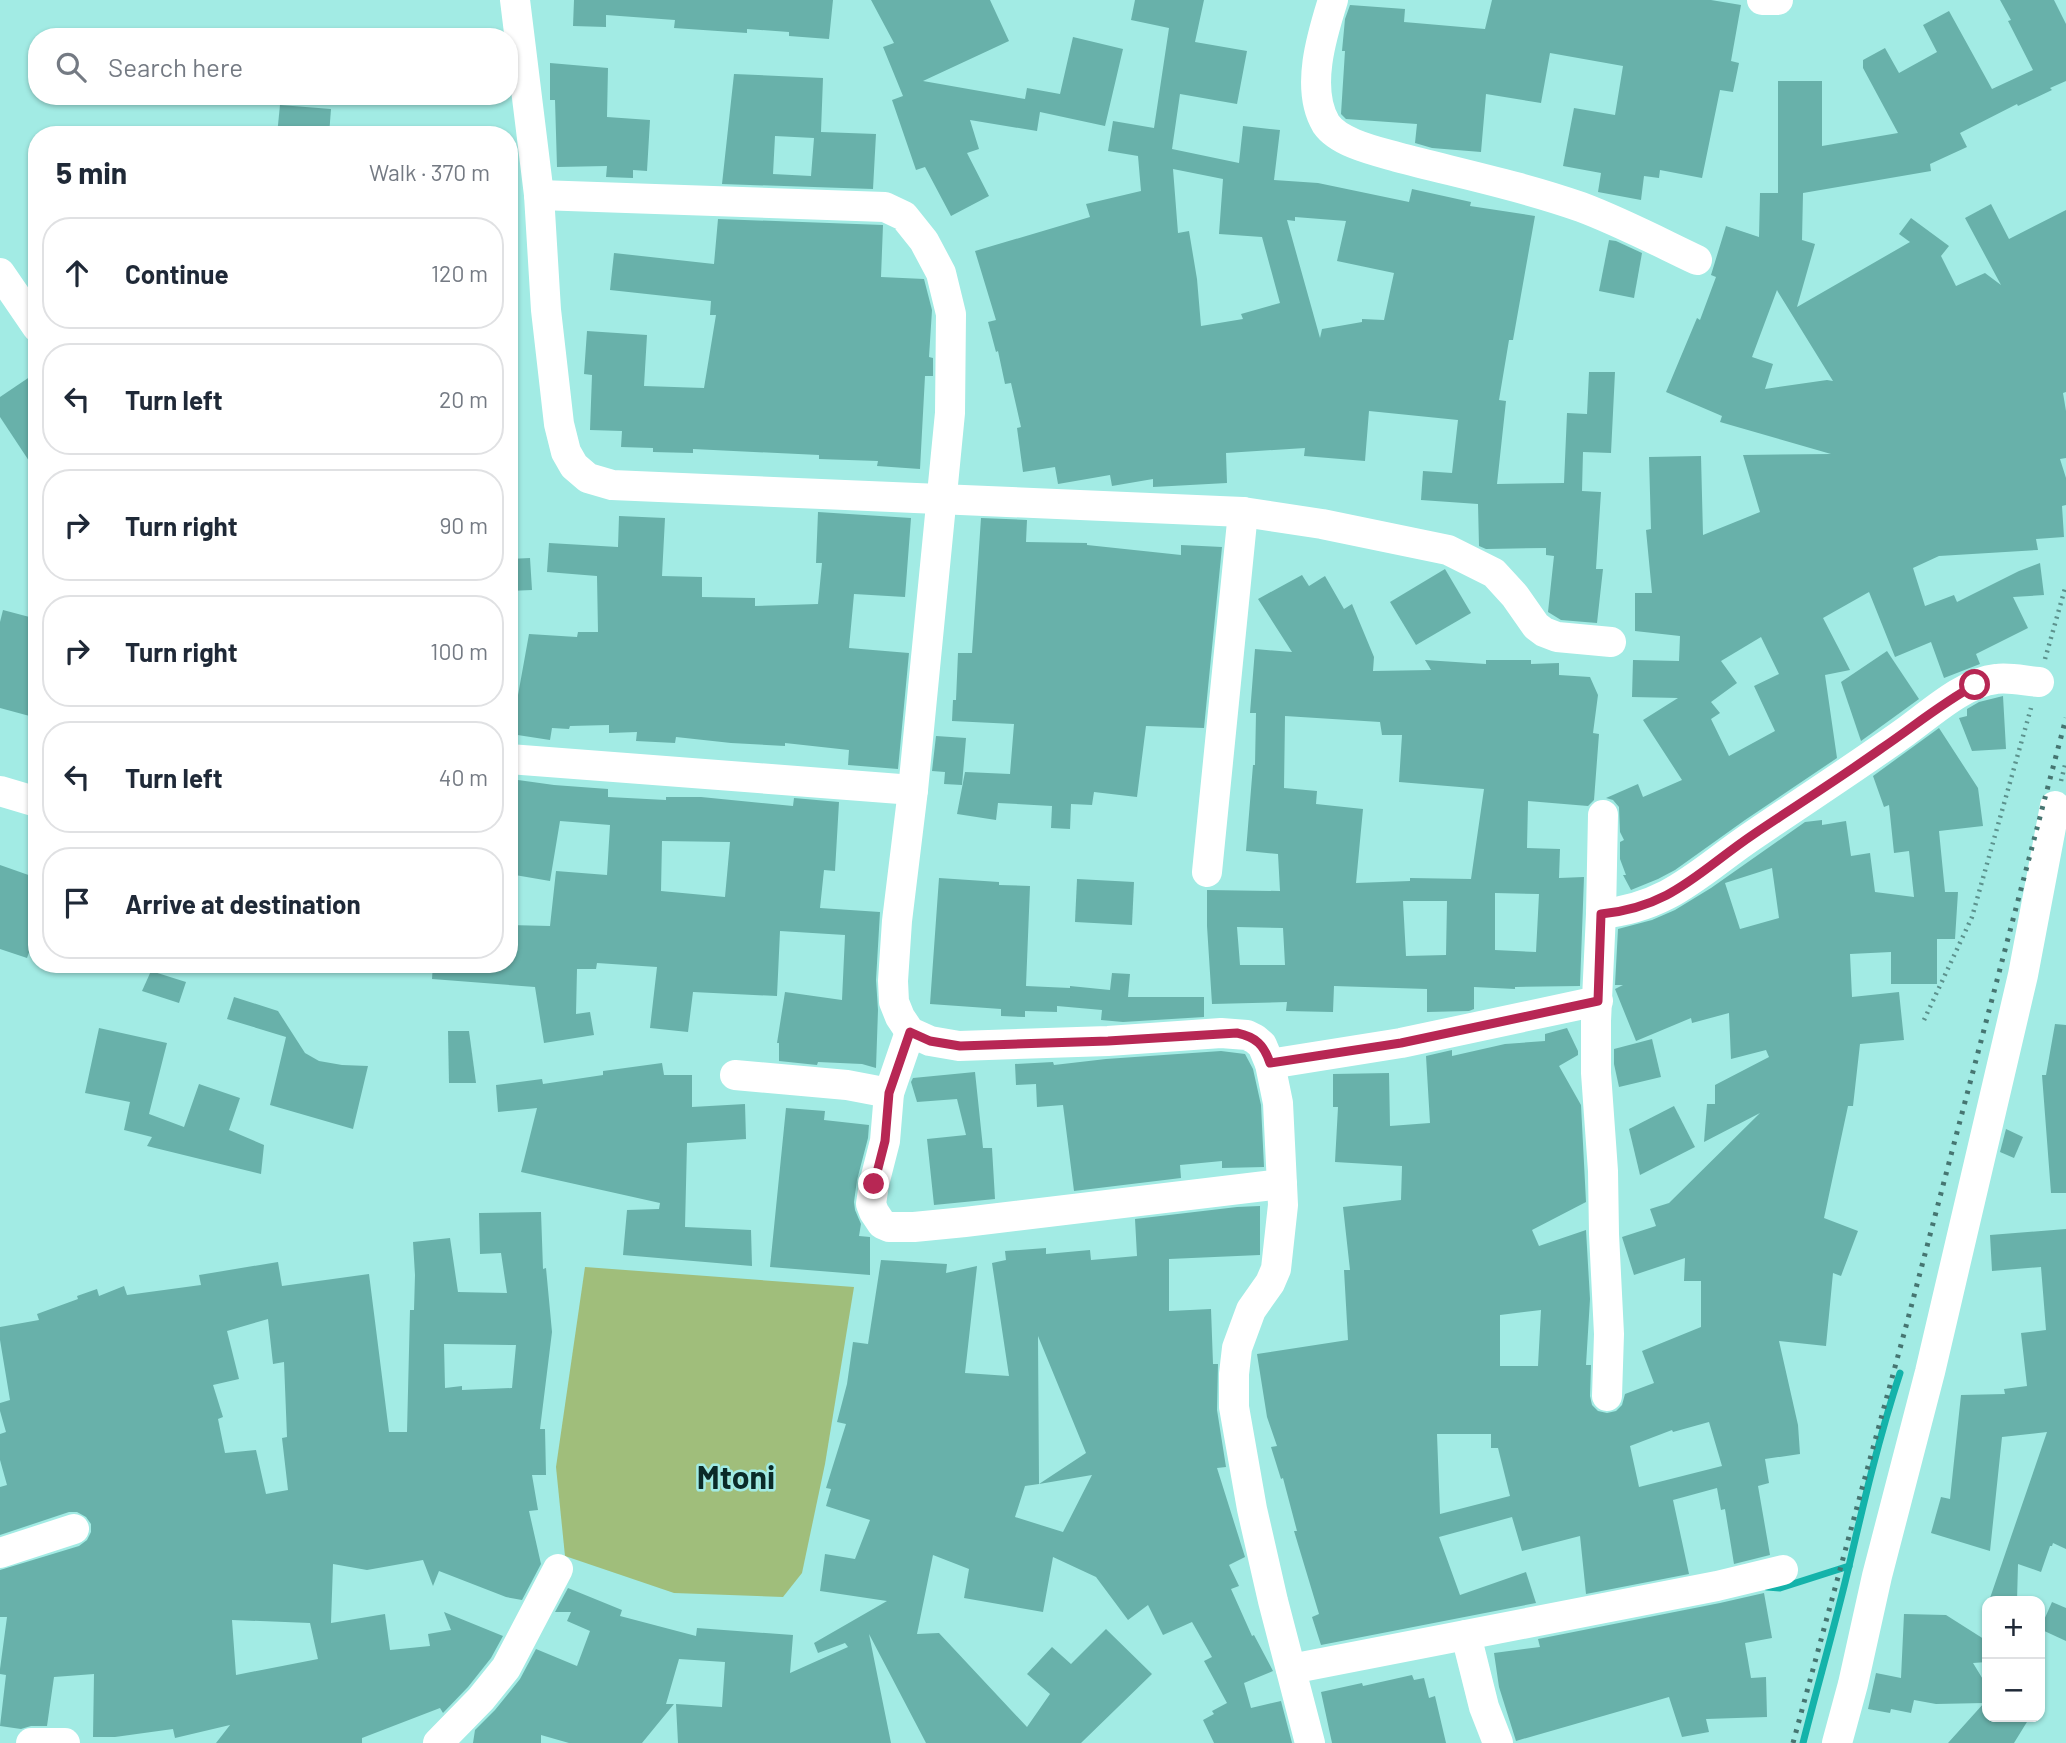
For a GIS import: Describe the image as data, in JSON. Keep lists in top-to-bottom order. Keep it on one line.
{"districts":["Mtoni"],"page":{"search":"Search here","heading":["5 min","Walk · 370 m"],"list":[["Continue","120 m"],["Turn left","20 m"],["Turn right","90 m"],["Turn right","100 m"],["Turn left","40 m"],"Arrive at destination"],"map_buttons":["+","−"]}}
